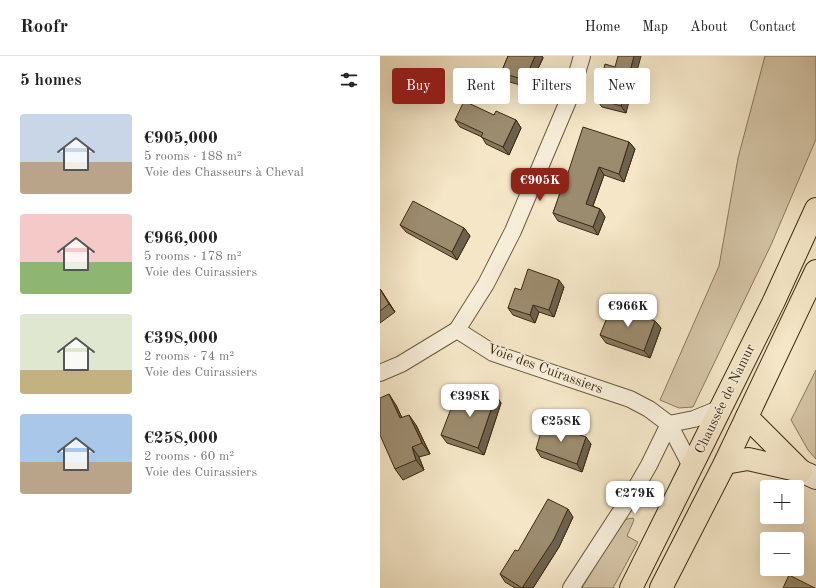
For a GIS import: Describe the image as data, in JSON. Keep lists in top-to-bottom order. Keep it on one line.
{"streets":{"main road":["Chaussée de Namur"],"street":["Voie des Cuirassiers"]},"crossings":[["Voie des Cuirassiers","Chaussée de Namur"]],"page":{"header":"Roofr","nav":["Home","Map","About","Contact"],"heading":"5 homes","chip":["Buy","Rent","Filters","New"],"list":[{"name":"€905,000","note":"5 rooms · 188 m² · Voie des Chasseurs à Cheval"},{"name":"€966,000","note":"5 rooms · 178 m² · Voie des Cuirassiers"},{"name":"€398,000","note":"2 rooms · 74 m² · Voie des Cuirassiers"},{"name":"€258,000","note":"2 rooms · 60 m² · Voie des Cuirassiers"}],"price":["€905K","€966K","€398K","€258K","€279K"],"map_buttons":["+","−"]}}
